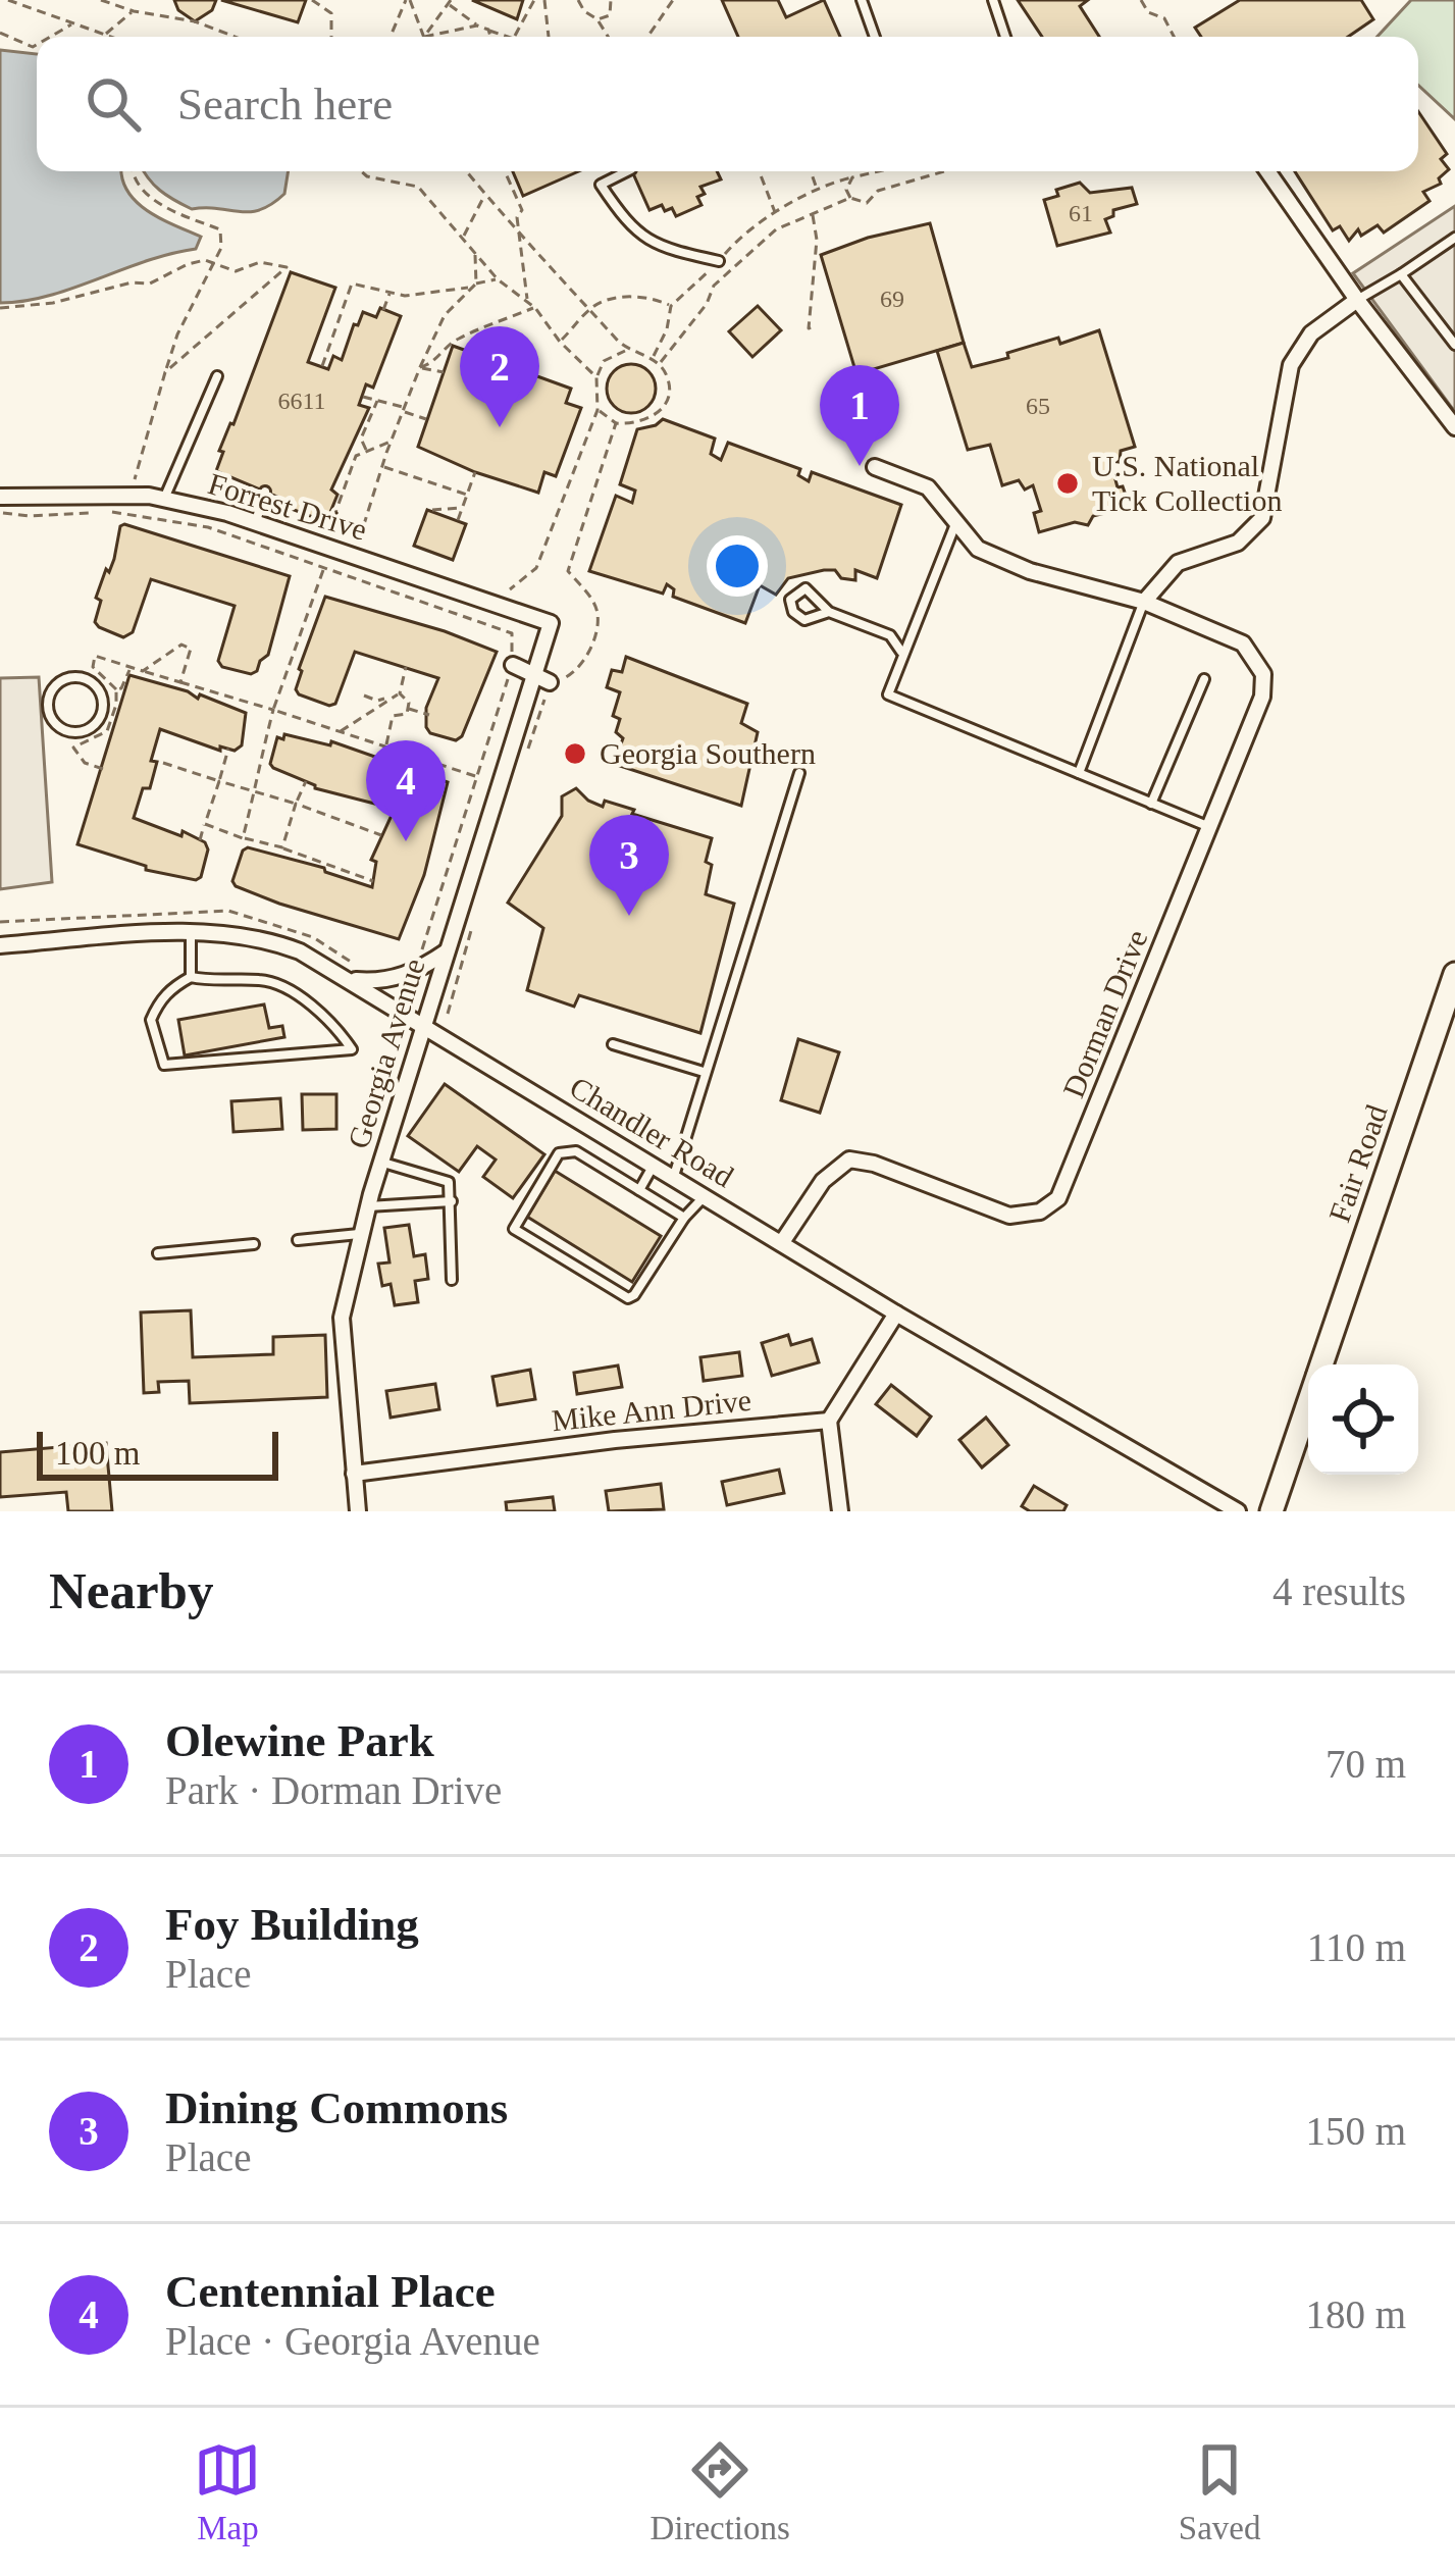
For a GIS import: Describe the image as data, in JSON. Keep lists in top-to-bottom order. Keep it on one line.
{"streets":{"main road":["Fair Road"],"street":["Forrest Drive","Dorman Drive","Georgia Avenue","Chandler Road","Mike Ann Drive"]},"crossings":[["Forrest Drive","Georgia Avenue"],["Dorman Drive","Chandler Road"],["Georgia Avenue","Chandler Road"],["Georgia Avenue","Mike Ann Drive"]],"places":["U.S. National Tick Collection","Georgia Southern"],"house_numbers":["61","69","6611","65"],"scale_bar":"100 m","page":{"search":"Search here","pins":["2","1","4","3"],"scale":"100 m","heading":["Nearby","4 results"],"list":[{"mark":"1","name":"Olewine Park","note":"Park · Dorman Drive","value":"70 m"},{"mark":"2","name":"Foy Building","note":"Place","value":"110 m"},{"mark":"3","name":"Dining Commons","note":"Place","value":"150 m"},{"mark":"4","name":"Centennial Place","note":"Place · Georgia Avenue","value":"180 m"}],"nav":["Map","Directions","Saved"]}}
